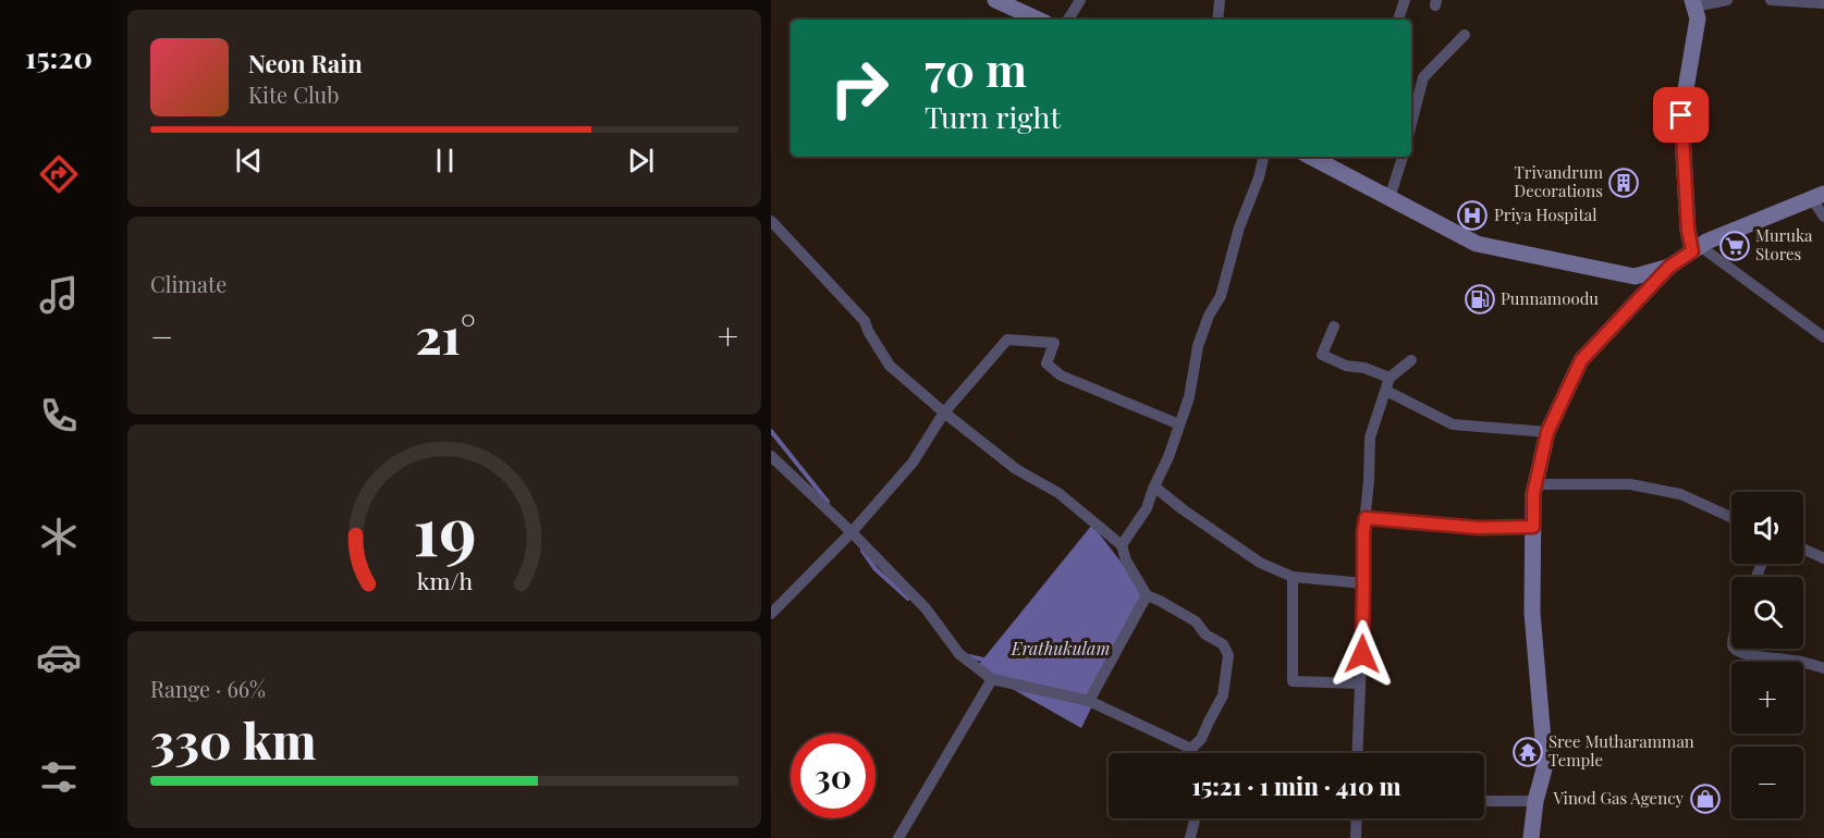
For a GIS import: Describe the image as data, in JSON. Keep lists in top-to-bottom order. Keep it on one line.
{"water":["Erathukulam"],"places":{"building":["Trivandrum Decorations"],"hospital":["Priya Hospital"],"supermarket":["Muruka Stores"],"fuel station":["Punnamoodu"],"temple":["Sree Mutharamman Temple"],"shop":["Vinod Gas Agency"]},"page":{"tabs":"15:20","turn":["70 m","Turn right"],"song":["Neon Rain","Kite Club"],"tile":["Climate",["Range · 66%","330 km"]],"heat":["−","21°","+"],"map_buttons":["+","−"],"limit":"30","trip":"15:21 · 1 min · 410 m","gauge":["19","km/h"]}}
